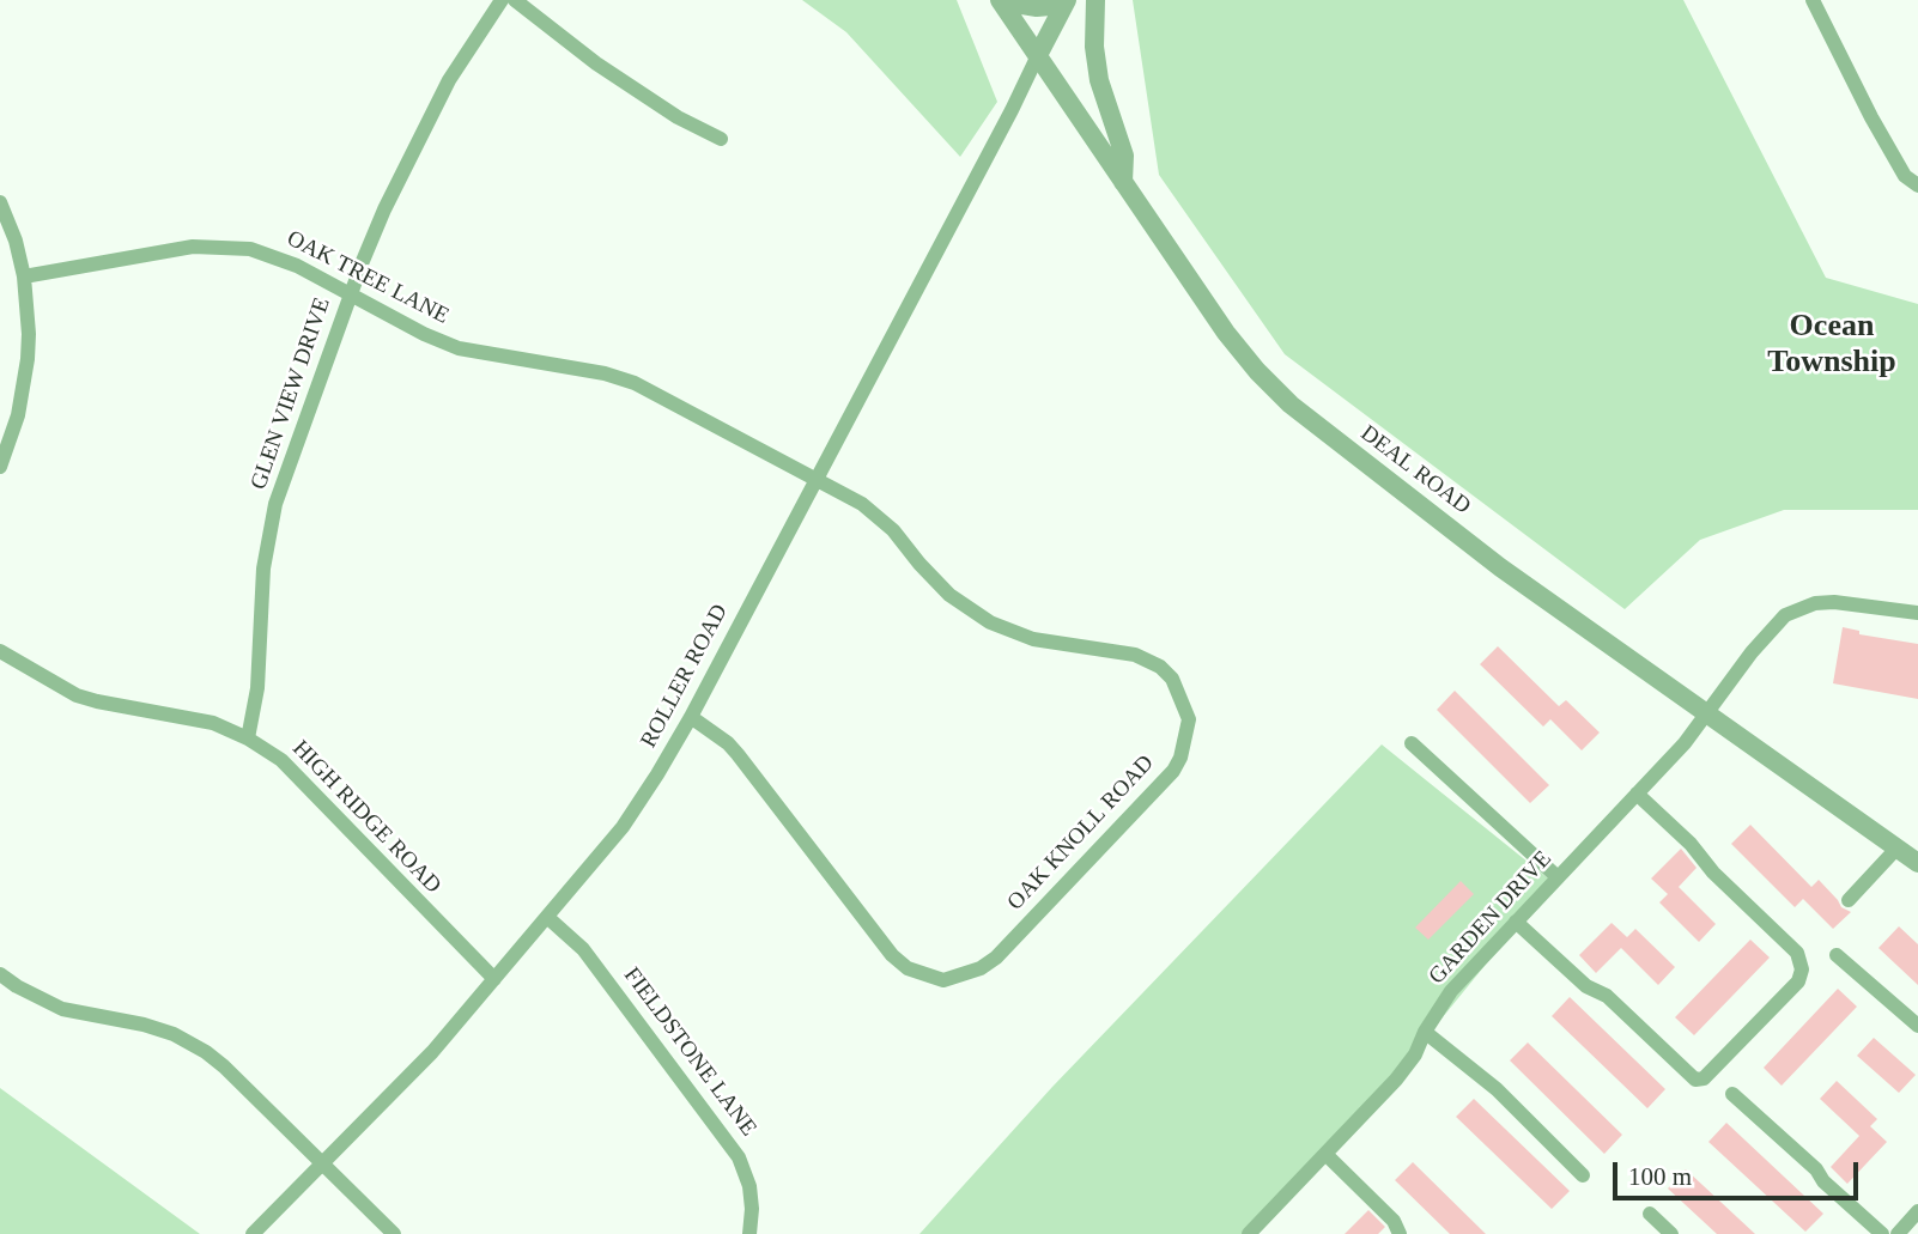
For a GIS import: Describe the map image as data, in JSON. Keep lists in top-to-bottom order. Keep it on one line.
{"streets":{"street":["OAK TREE LANE","GLEN VIEW DRIVE","DEAL ROAD","ROLLER ROAD","HIGH RIDGE ROAD","OAK KNOLL ROAD","GARDEN DRIVE","FIELDSTONE LANE"]},"crossings":[["OAK TREE LANE","GLEN VIEW DRIVE"],["OAK TREE LANE","ROLLER ROAD"],["OAK TREE LANE","OAK KNOLL ROAD"],["GLEN VIEW DRIVE","HIGH RIDGE ROAD"],["DEAL ROAD","ROLLER ROAD"],["DEAL ROAD","GARDEN DRIVE"],["ROLLER ROAD","HIGH RIDGE ROAD"],["ROLLER ROAD","OAK KNOLL ROAD"],["ROLLER ROAD","FIELDSTONE LANE"]],"districts":["Ocean Township"],"scale_bar":"100 m"}
